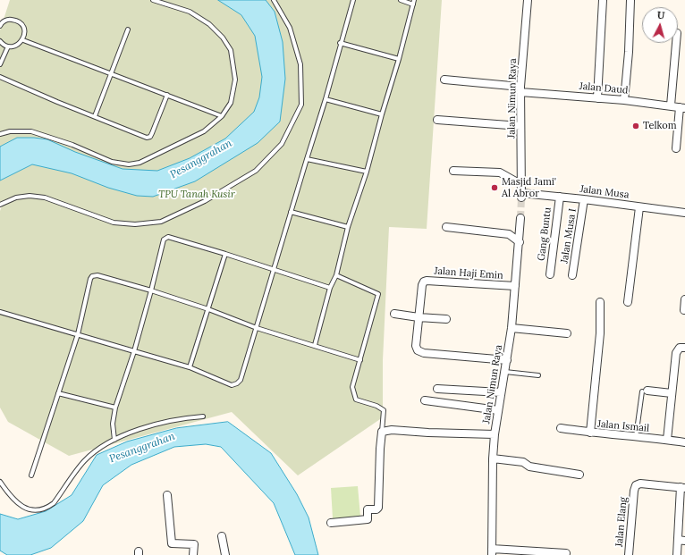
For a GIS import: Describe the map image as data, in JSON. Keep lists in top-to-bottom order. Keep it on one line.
{"streets":{"street":["Jalan Daud","Jalan Nimun Raya","Jalan Musa","Gang Buntu","Jalan Musa I","Jalan Haji Emin","Jalan Ismail","Jalan Elang"]},"crossings":[["Jalan Daud","Jalan Nimun Raya"],["Jalan Nimun Raya","Jalan Musa"],["Jalan Nimun Raya","Jalan Haji Emin"],["Jalan Musa","Gang Buntu"],["Jalan Musa","Jalan Musa I"]],"water":["Pesanggrahan"],"parks":["TPU Tanah Kusir"],"places":["Telkom","Masjid Jami' Al Abror"],"north":"top"}
